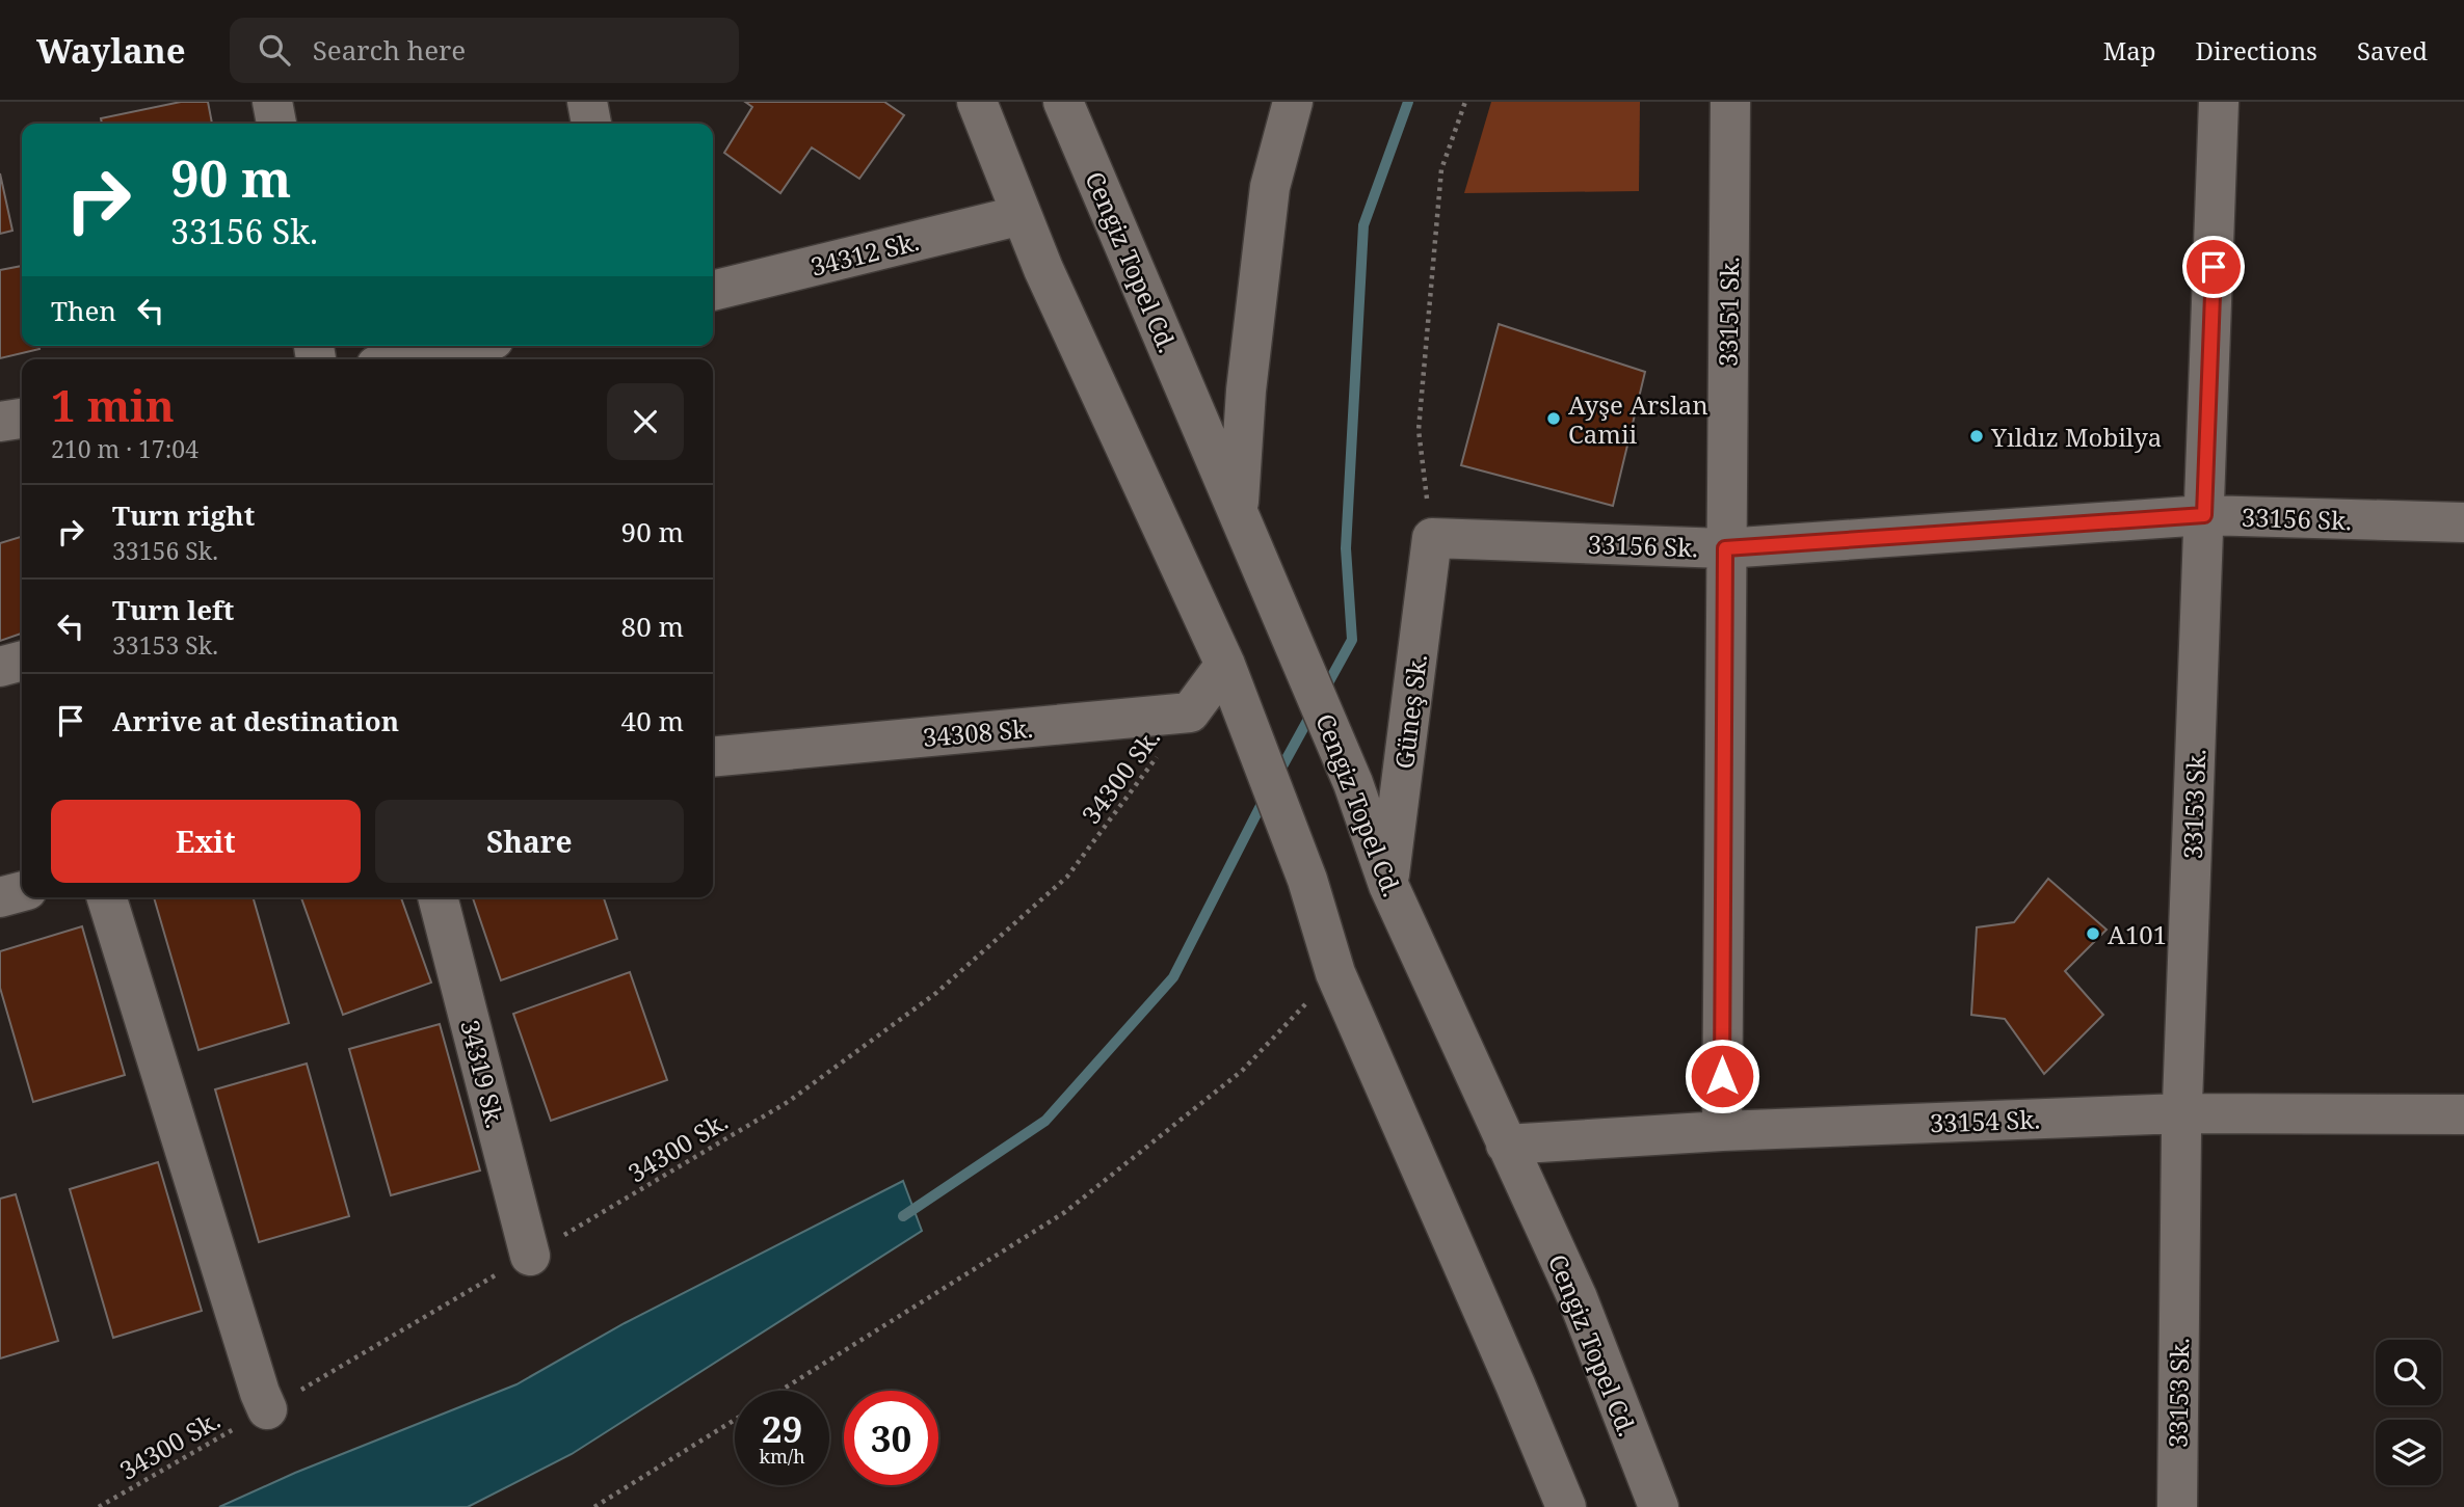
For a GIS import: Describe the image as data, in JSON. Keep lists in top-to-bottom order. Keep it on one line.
{"streets":{"street":["34312 Sk.","Cengiz Topel Cd.","33151 Sk.","33156 Sk.","Güneş Sk.","34308 Sk.","33153 Sk.","34319 Sk.","33154 Sk."],"path":["34300 Sk."]},"crossings":[["Cengiz Topel Cd.","Güneş Sk."],["Cengiz Topel Cd.","33154 Sk."],["33151 Sk.","33156 Sk."],["33151 Sk.","33154 Sk."],["33156 Sk.","Güneş Sk."],["33156 Sk.","33153 Sk."],["34308 Sk.","34300 Sk."],["34300 Sk.","34319 Sk."],["33153 Sk.","33154 Sk."]],"places":["Ayşe Arslan Camii","Yıldız Mobilya","A101"],"page":{"header":"Waylane","search":"Search here","nav":["Map","Directions","Saved"],"turn":["90 m","33156 Sk."],"then":"Then","heading":["1 min","210 m · 17:04"],"list":[{"name":"Turn right","note":"33156 Sk.","value":"90 m"},{"name":"Turn left","note":"33153 Sk.","value":"80 m"},{"name":"Arrive at destination","value":"40 m"}],"buttons":["Exit","Share"],"speed":"29 km/h","limit":"30"}}
